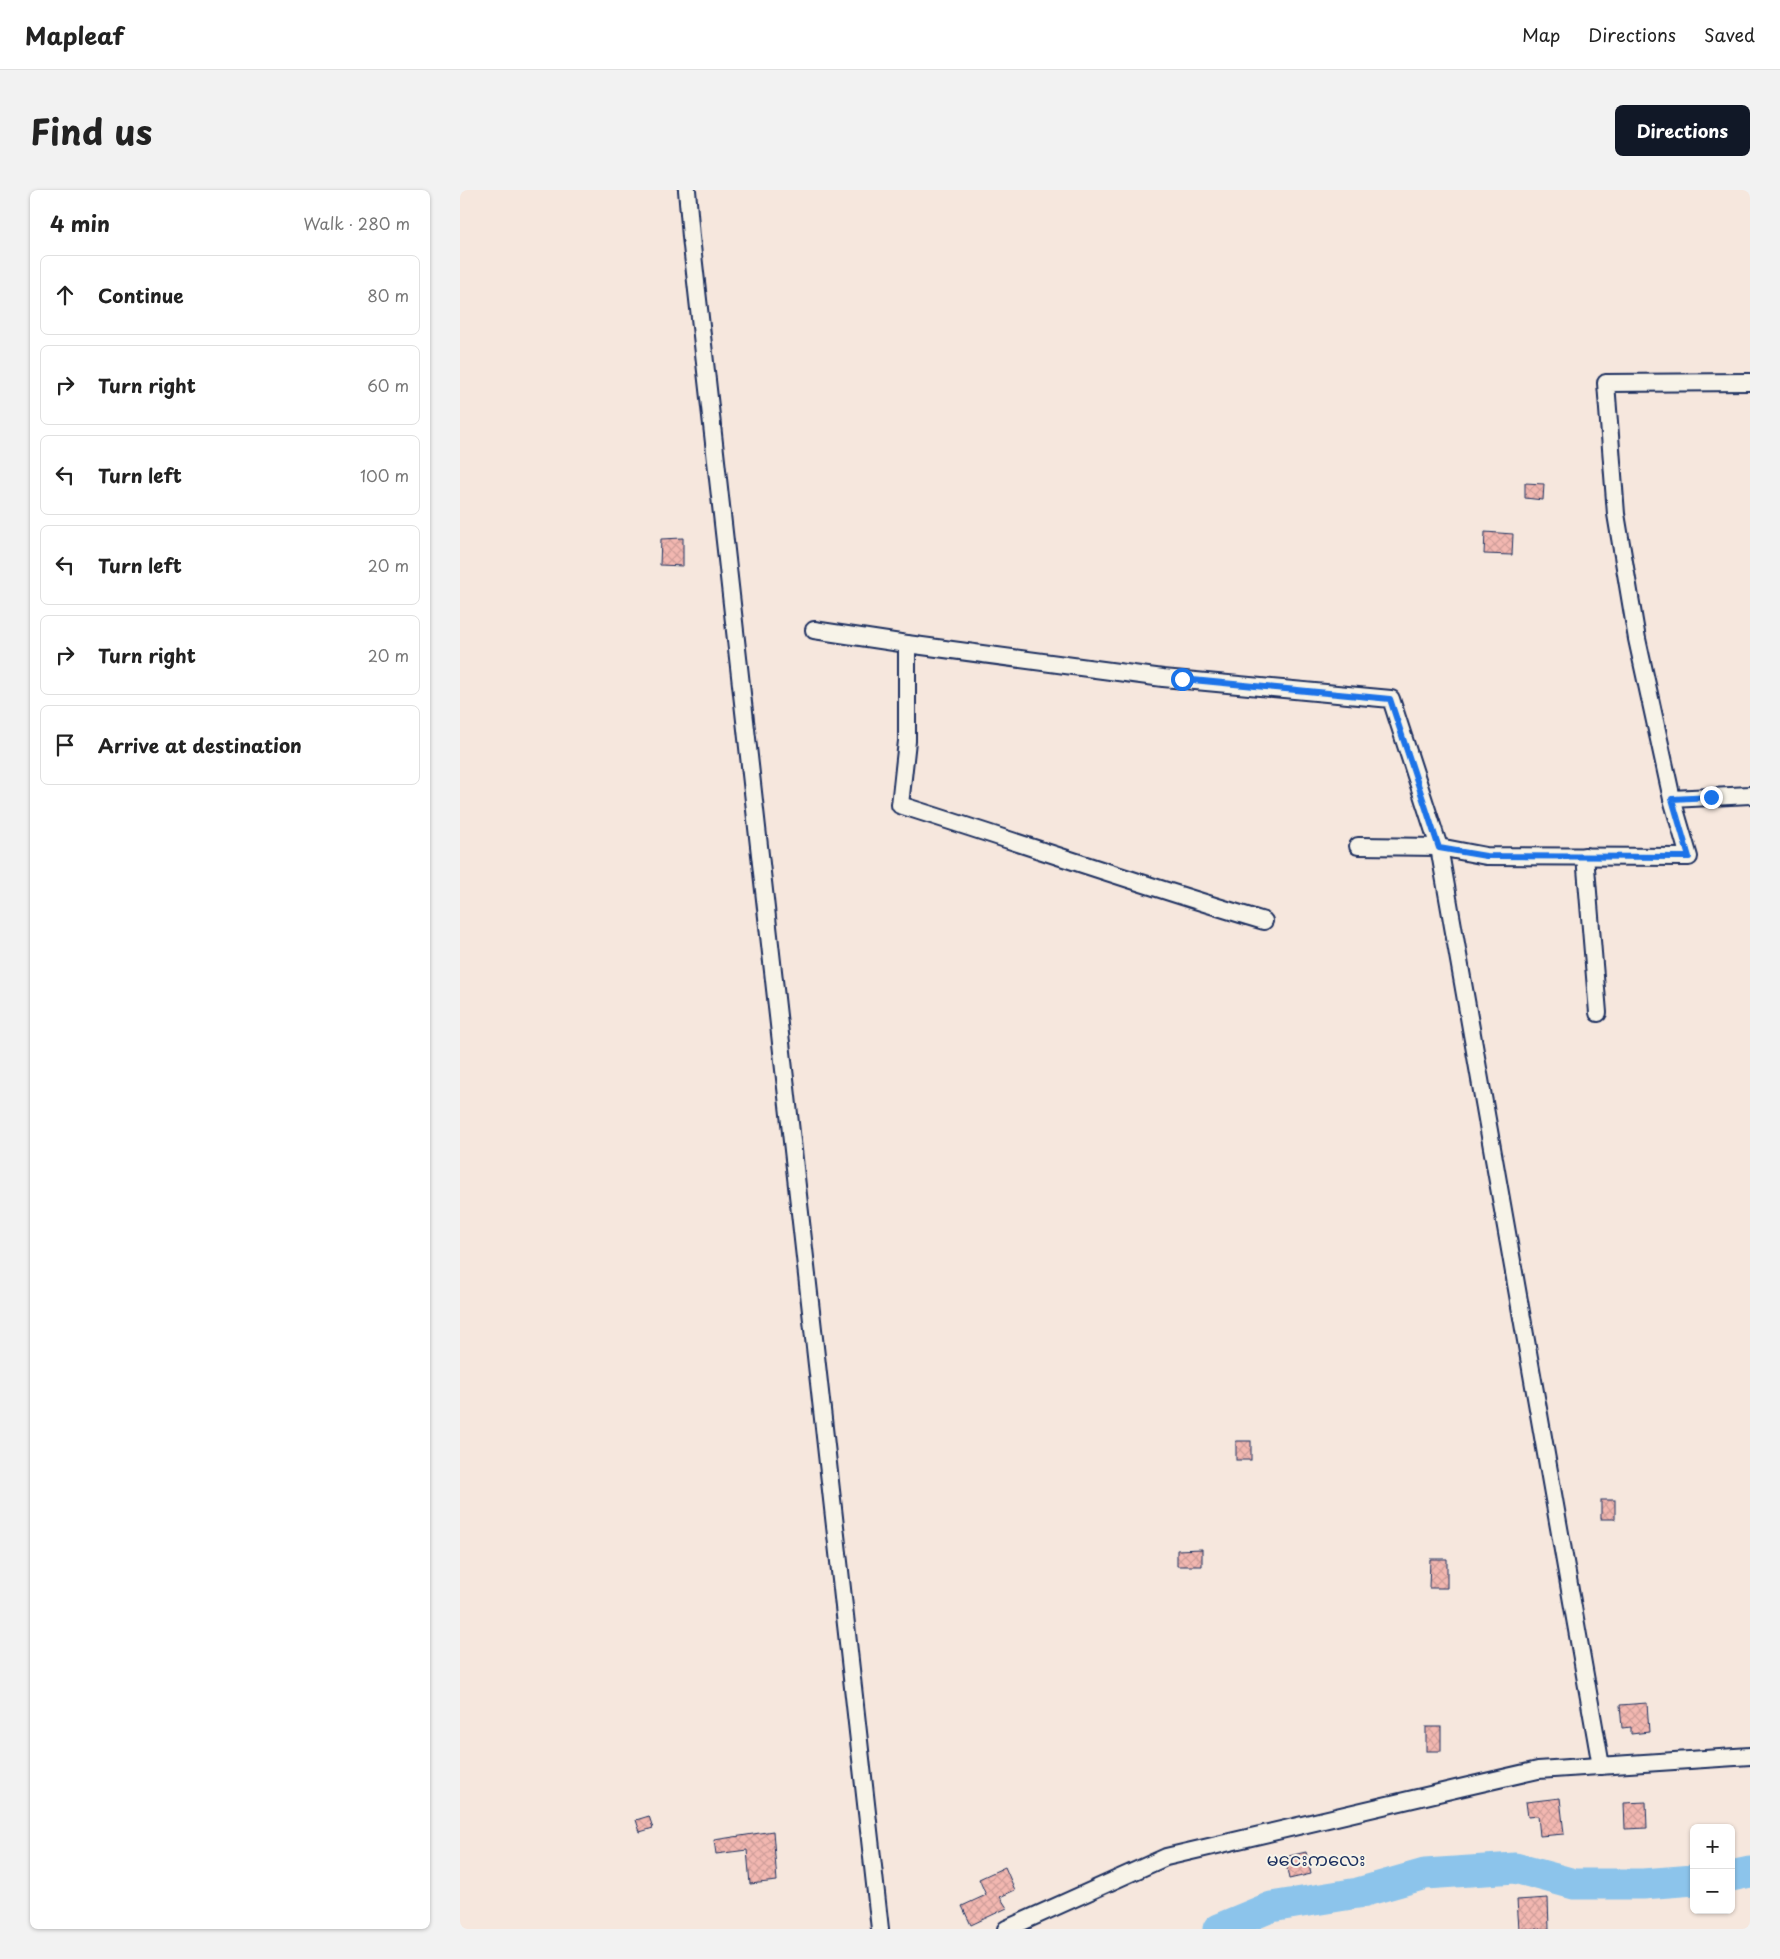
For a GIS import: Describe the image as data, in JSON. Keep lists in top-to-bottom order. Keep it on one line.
{"districts":["မငေးကလေး"],"page":{"header":"Mapleaf","nav":["Map","Directions","Saved"],"title":"Find us","buttons":"Directions","heading":["4 min","Walk · 280 m"],"list":[["Continue","80 m"],["Turn right","60 m"],["Turn left","100 m"],["Turn left","20 m"],["Turn right","20 m"],"Arrive at destination"],"map_buttons":["+","−"]}}
